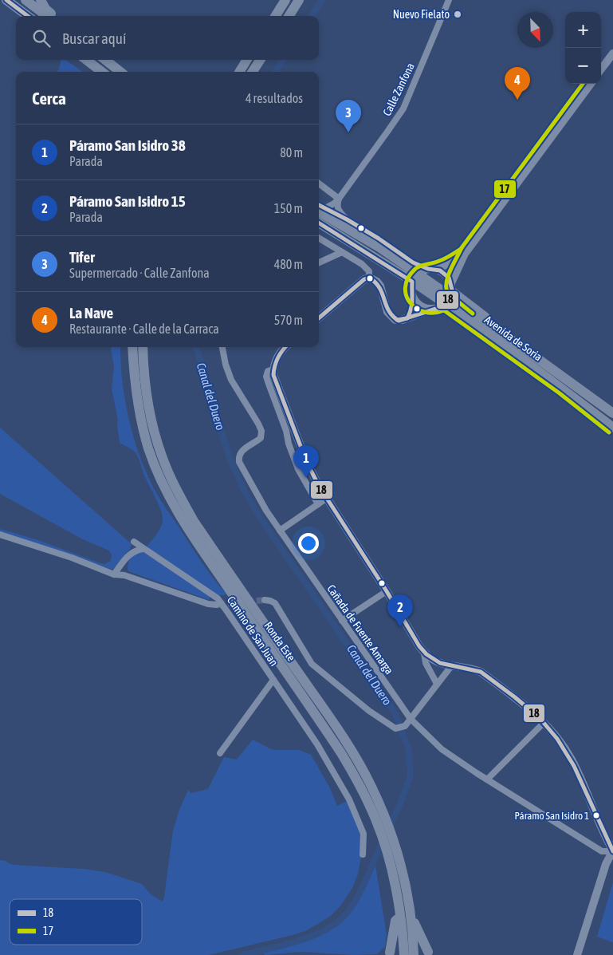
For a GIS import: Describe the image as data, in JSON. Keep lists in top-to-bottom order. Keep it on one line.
{"streets":{"highway":["Ronda Este"],"main road":["Avenida de Soria"],"street":["Calle Zanfona","Cañada de Fuente Amarga","Camino de San Juan"]},"crossings":[["Calle Zanfona","Avenida de Soria"]],"water":["Canal del Duero"],"places":["Nuevo Fielato","Páramo San Isidro 1"],"lines":["transit line 18","transit line 17"],"legend":["18","17"],"north":"bottom right","page":{"map_buttons":["+","−"],"search":"Buscar aquí","pins":["4","3","1","2"],"heading":["Cerca","4 resultados"],"list":[{"mark":"1","name":"Páramo San Isidro 38","note":"Parada","value":"80 m"},{"mark":"2","name":"Páramo San Isidro 15","note":"Parada","value":"150 m"},{"mark":"3","name":"Tifer","note":"Supermercado · Calle Zanfona","value":"480 m"},{"mark":"4","name":"La Nave","note":"Restaurante · Calle de la Carraca","value":"570 m"}]}}
